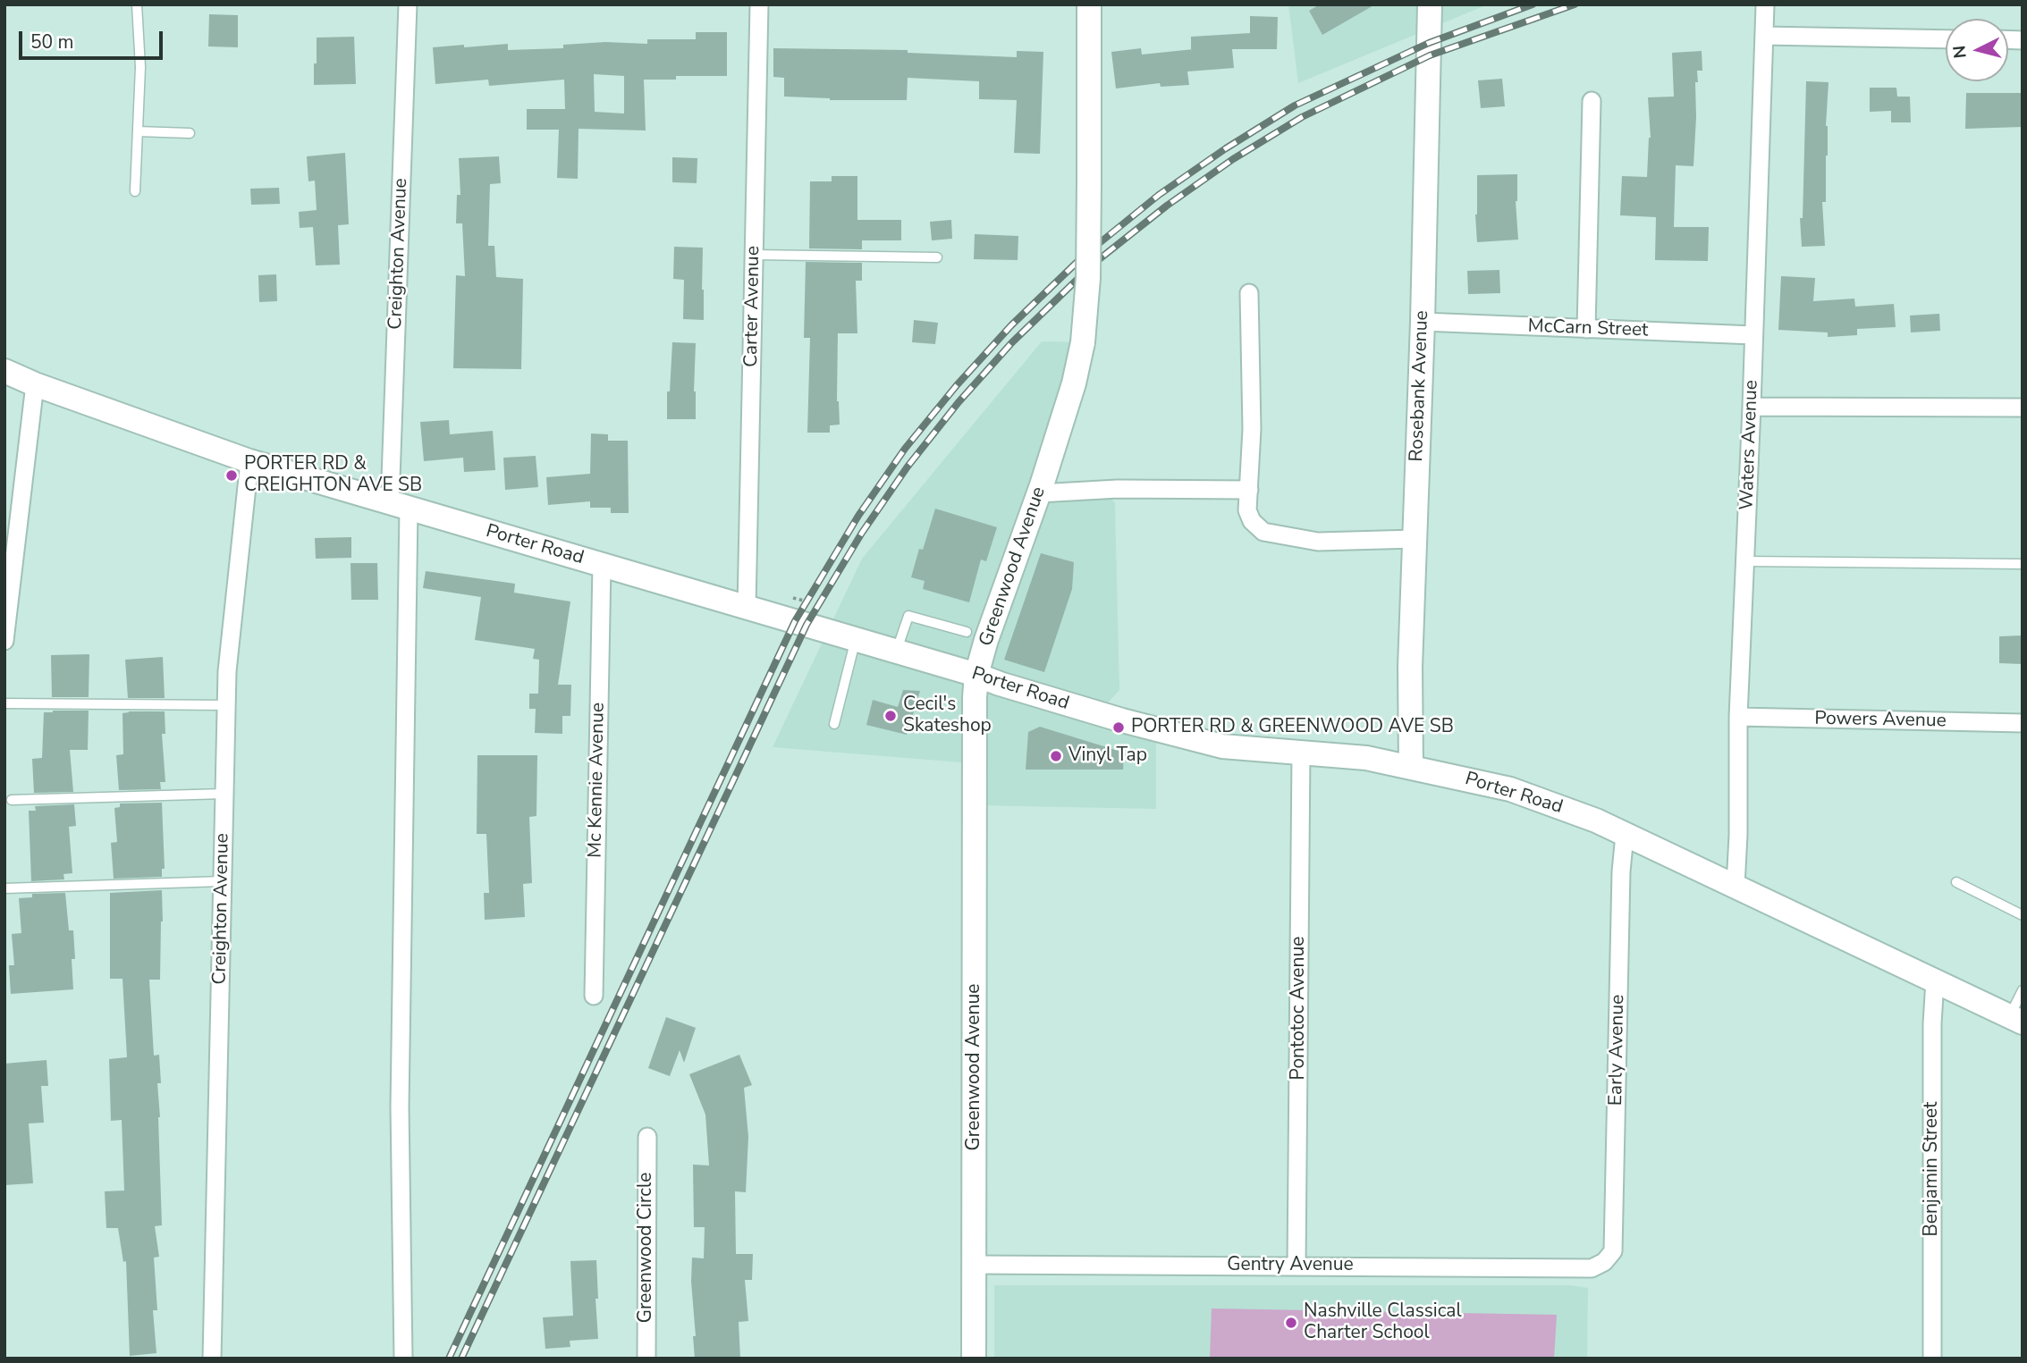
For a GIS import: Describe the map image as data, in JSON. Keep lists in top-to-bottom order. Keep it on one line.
{"streets":{"street":["Creighton Avenue","Carter Avenue","McCarn Street","Rosebank Avenue","Waters Avenue","Porter Road","Greenwood Avenue","Powers Avenue","Mc Kennie Avenue","Pontotoc Avenue","Early Avenue","Benjamin Street","Greenwood Circle","Gentry Avenue"]},"crossings":[["Creighton Avenue","Porter Road"],["Carter Avenue","Porter Road"],["McCarn Street","Rosebank Avenue"],["McCarn Street","Waters Avenue"],["Rosebank Avenue","Porter Road"],["Waters Avenue","Porter Road"],["Waters Avenue","Powers Avenue"],["Porter Road","Greenwood Avenue"],["Porter Road","Mc Kennie Avenue"],["Porter Road","Pontotoc Avenue"],["Porter Road","Early Avenue"],["Porter Road","Benjamin Street"],["Greenwood Avenue","Gentry Avenue"],["Pontotoc Avenue","Gentry Avenue"],["Early Avenue","Gentry Avenue"]],"places":["PORTER RD & CREIGHTON AVE SB","Cecil's Skateshop","PORTER RD & GREENWOOD AVE SB","Vinyl Tap","Nashville Classical Charter School"],"scale_bar":"50 m","north":"left"}
